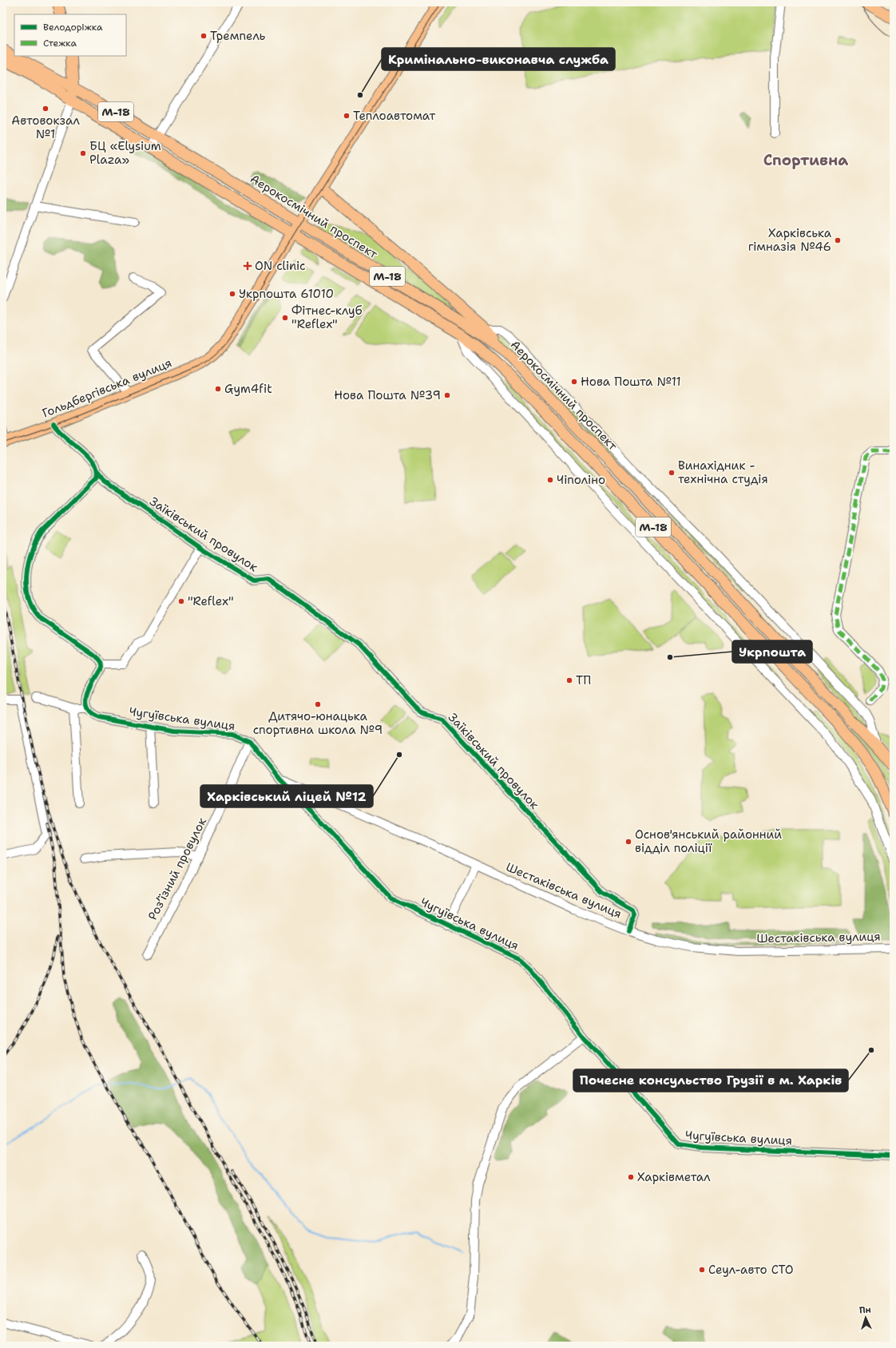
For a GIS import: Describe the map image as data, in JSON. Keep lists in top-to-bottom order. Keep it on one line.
{"streets":{"main road":["М-18","Аерокосмічний проспект","Гольдбергівська вулиця"],"street":["Заїківський провулок","Чугуївська вулиця","Роз’їзний провулок","Шестаківська вулиця"]},"crossings":[["М-18","Аерокосмічний проспект"],["Аерокосмічний проспект","Гольдбергівська вулиця"],["Заїківський провулок","Шестаківська вулиця"],["Чугуївська вулиця","Роз’їзний провулок"],["Чугуївська вулиця","Шестаківська вулиця"]],"districts":["Спортивна"],"places":{"other":["Тремпель","Кримінально-виконавча служба","Автовокзал №1","Теплоавтомат","БЦ «Elysium Plaza»","Харківська гімназія №46","Укрпошта 61010","Фітнес-клуб \"Reflex\"","Нова Пошта №11","Gym4fit","Нова Пошта №39","Винахідник - технічна студія","Чіполіно","\"Reflex\"","Укрпошта","ТП","Дитячо-юнацька спортивна школа №9","Харківський ліцей №12","Основ'янський районний відділ поліції","Почесне консульство Грузії в м. Харків","Харківметал","Сеул-авто СТО"],"health":["ON clinic"]},"legend":["Велодоріжка","Стежка"],"north":"top"}
